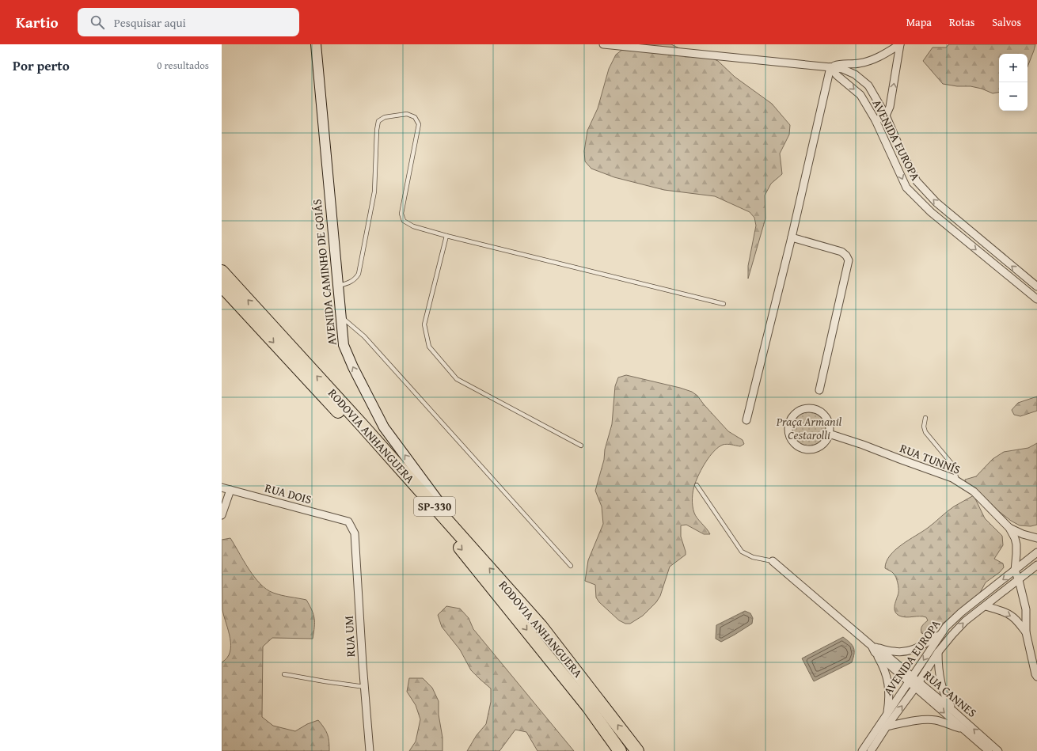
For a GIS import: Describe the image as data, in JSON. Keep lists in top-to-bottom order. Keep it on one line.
{"streets":{"highway":["RODOVIA ANHANGUERA","SP-330"],"main road":["AVENIDA CAMINHO DE GOIÁS"],"street":["AVENIDA EUROPA","RUA TUNNÍS","RUA DOIS","RUA UM","RUA CANNES"]},"crossings":[["AVENIDA EUROPA","RUA CANNES"],["AVENIDA CAMINHO DE GOIÁS","RODOVIA ANHANGUERA"],["RUA DOIS","RUA UM"]],"one_way":["AVENIDA CAMINHO DE GOIÁS"],"parks":["Praça Armanil Cestarolli"],"page":{"header":"Kartio","search":"Pesquisar aqui","nav":["Mapa","Rotas","Salvos"],"heading":["Por perto","0 resultados"],"map_buttons":["+","−"]}}
